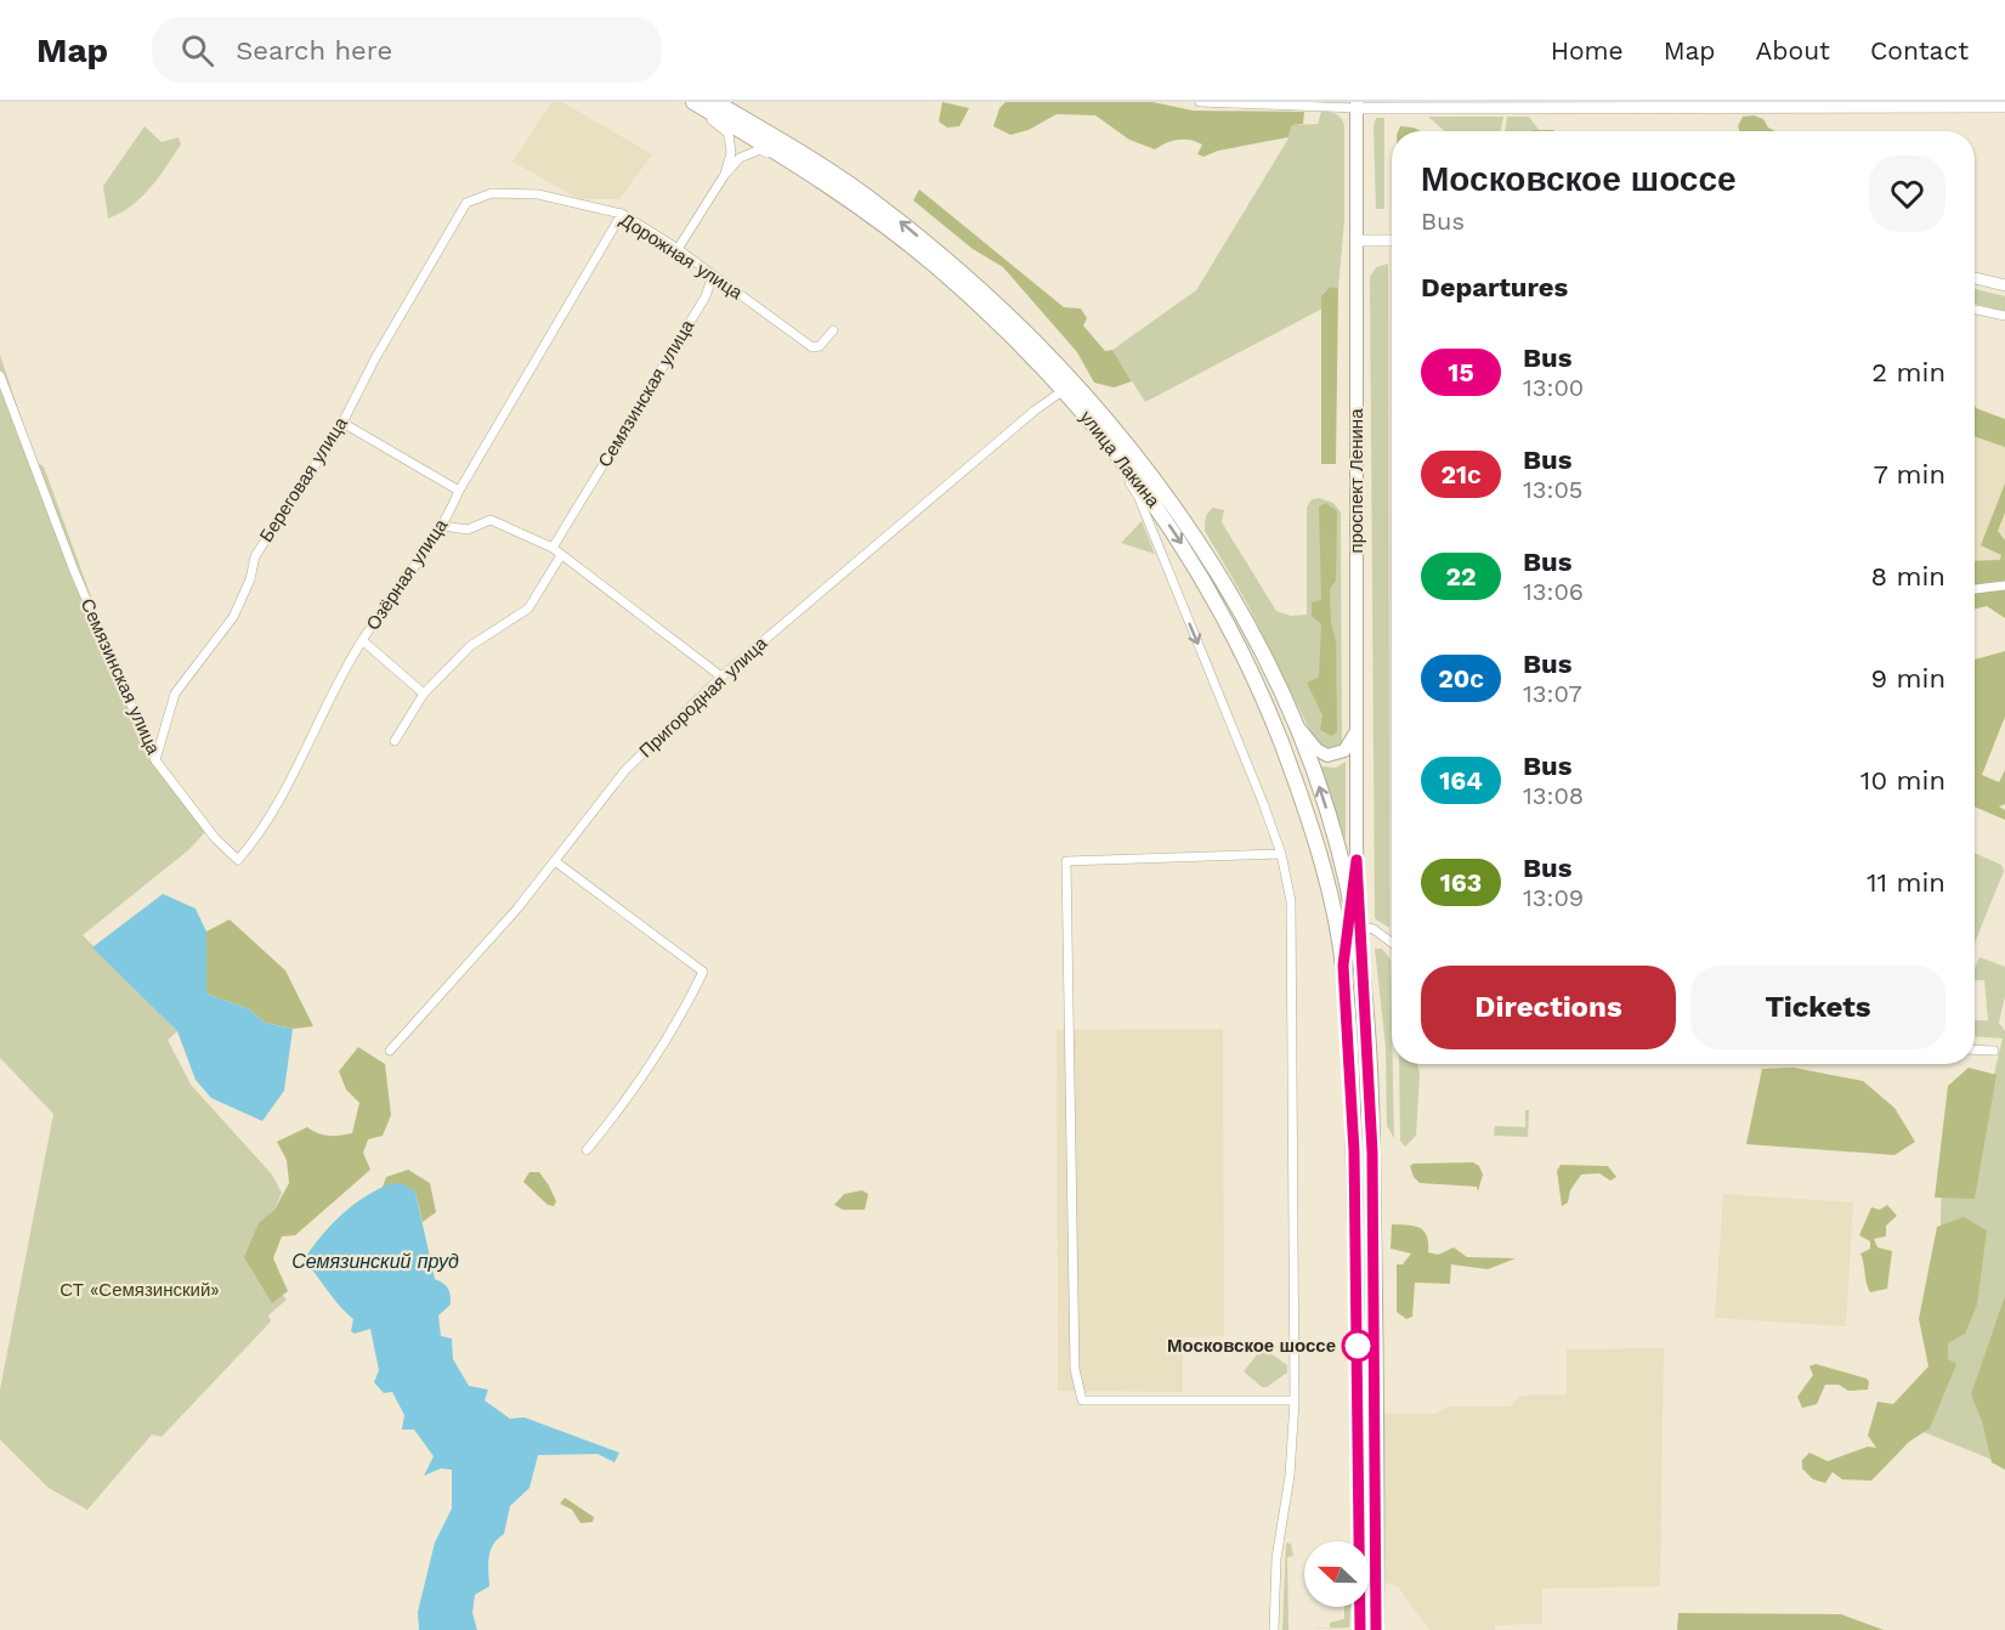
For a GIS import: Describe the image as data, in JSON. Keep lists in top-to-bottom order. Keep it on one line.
{"streets":{"highway":["улица Лакина"],"main road":["проспект Ленина"],"street":["Дорожная улица","Семязинская улица","Береговая улица","Озёрная улица","Пригородная улица"]},"crossings":[["Дорожная улица","Семязинская улица"],["Дорожная улица","Береговая улица"],["Дорожная улица","Озёрная улица"],["Семязинская улица","Береговая улица"],["Семязинская улица","Озёрная улица"],["улица Лакина","проспект Ленина"],["улица Лакина","Пригородная улица"]],"water":["Семязинский пруд"],"parks":["СТ «Семязинский»"],"places":["Московское шоссе"],"lines":["bus line 15"],"north":"left","page":{"header":"Map","search":"Search here","nav":["Home","Map","About","Contact"],"heading":[["Московское шоссе","Bus"],"Departures"],"list":[{"mark":"15","name":"Bus","note":"13:00","value":"2 min"},{"mark":"21с","name":"Bus","note":"13:05","value":"7 min"},{"mark":"22","name":"Bus","note":"13:06","value":"8 min"},{"mark":"20с","name":"Bus","note":"13:07","value":"9 min"},{"mark":"164","name":"Bus","note":"13:08","value":"10 min"},{"mark":"163","name":"Bus","note":"13:09","value":"11 min"}],"buttons":["Directions","Tickets"]}}
